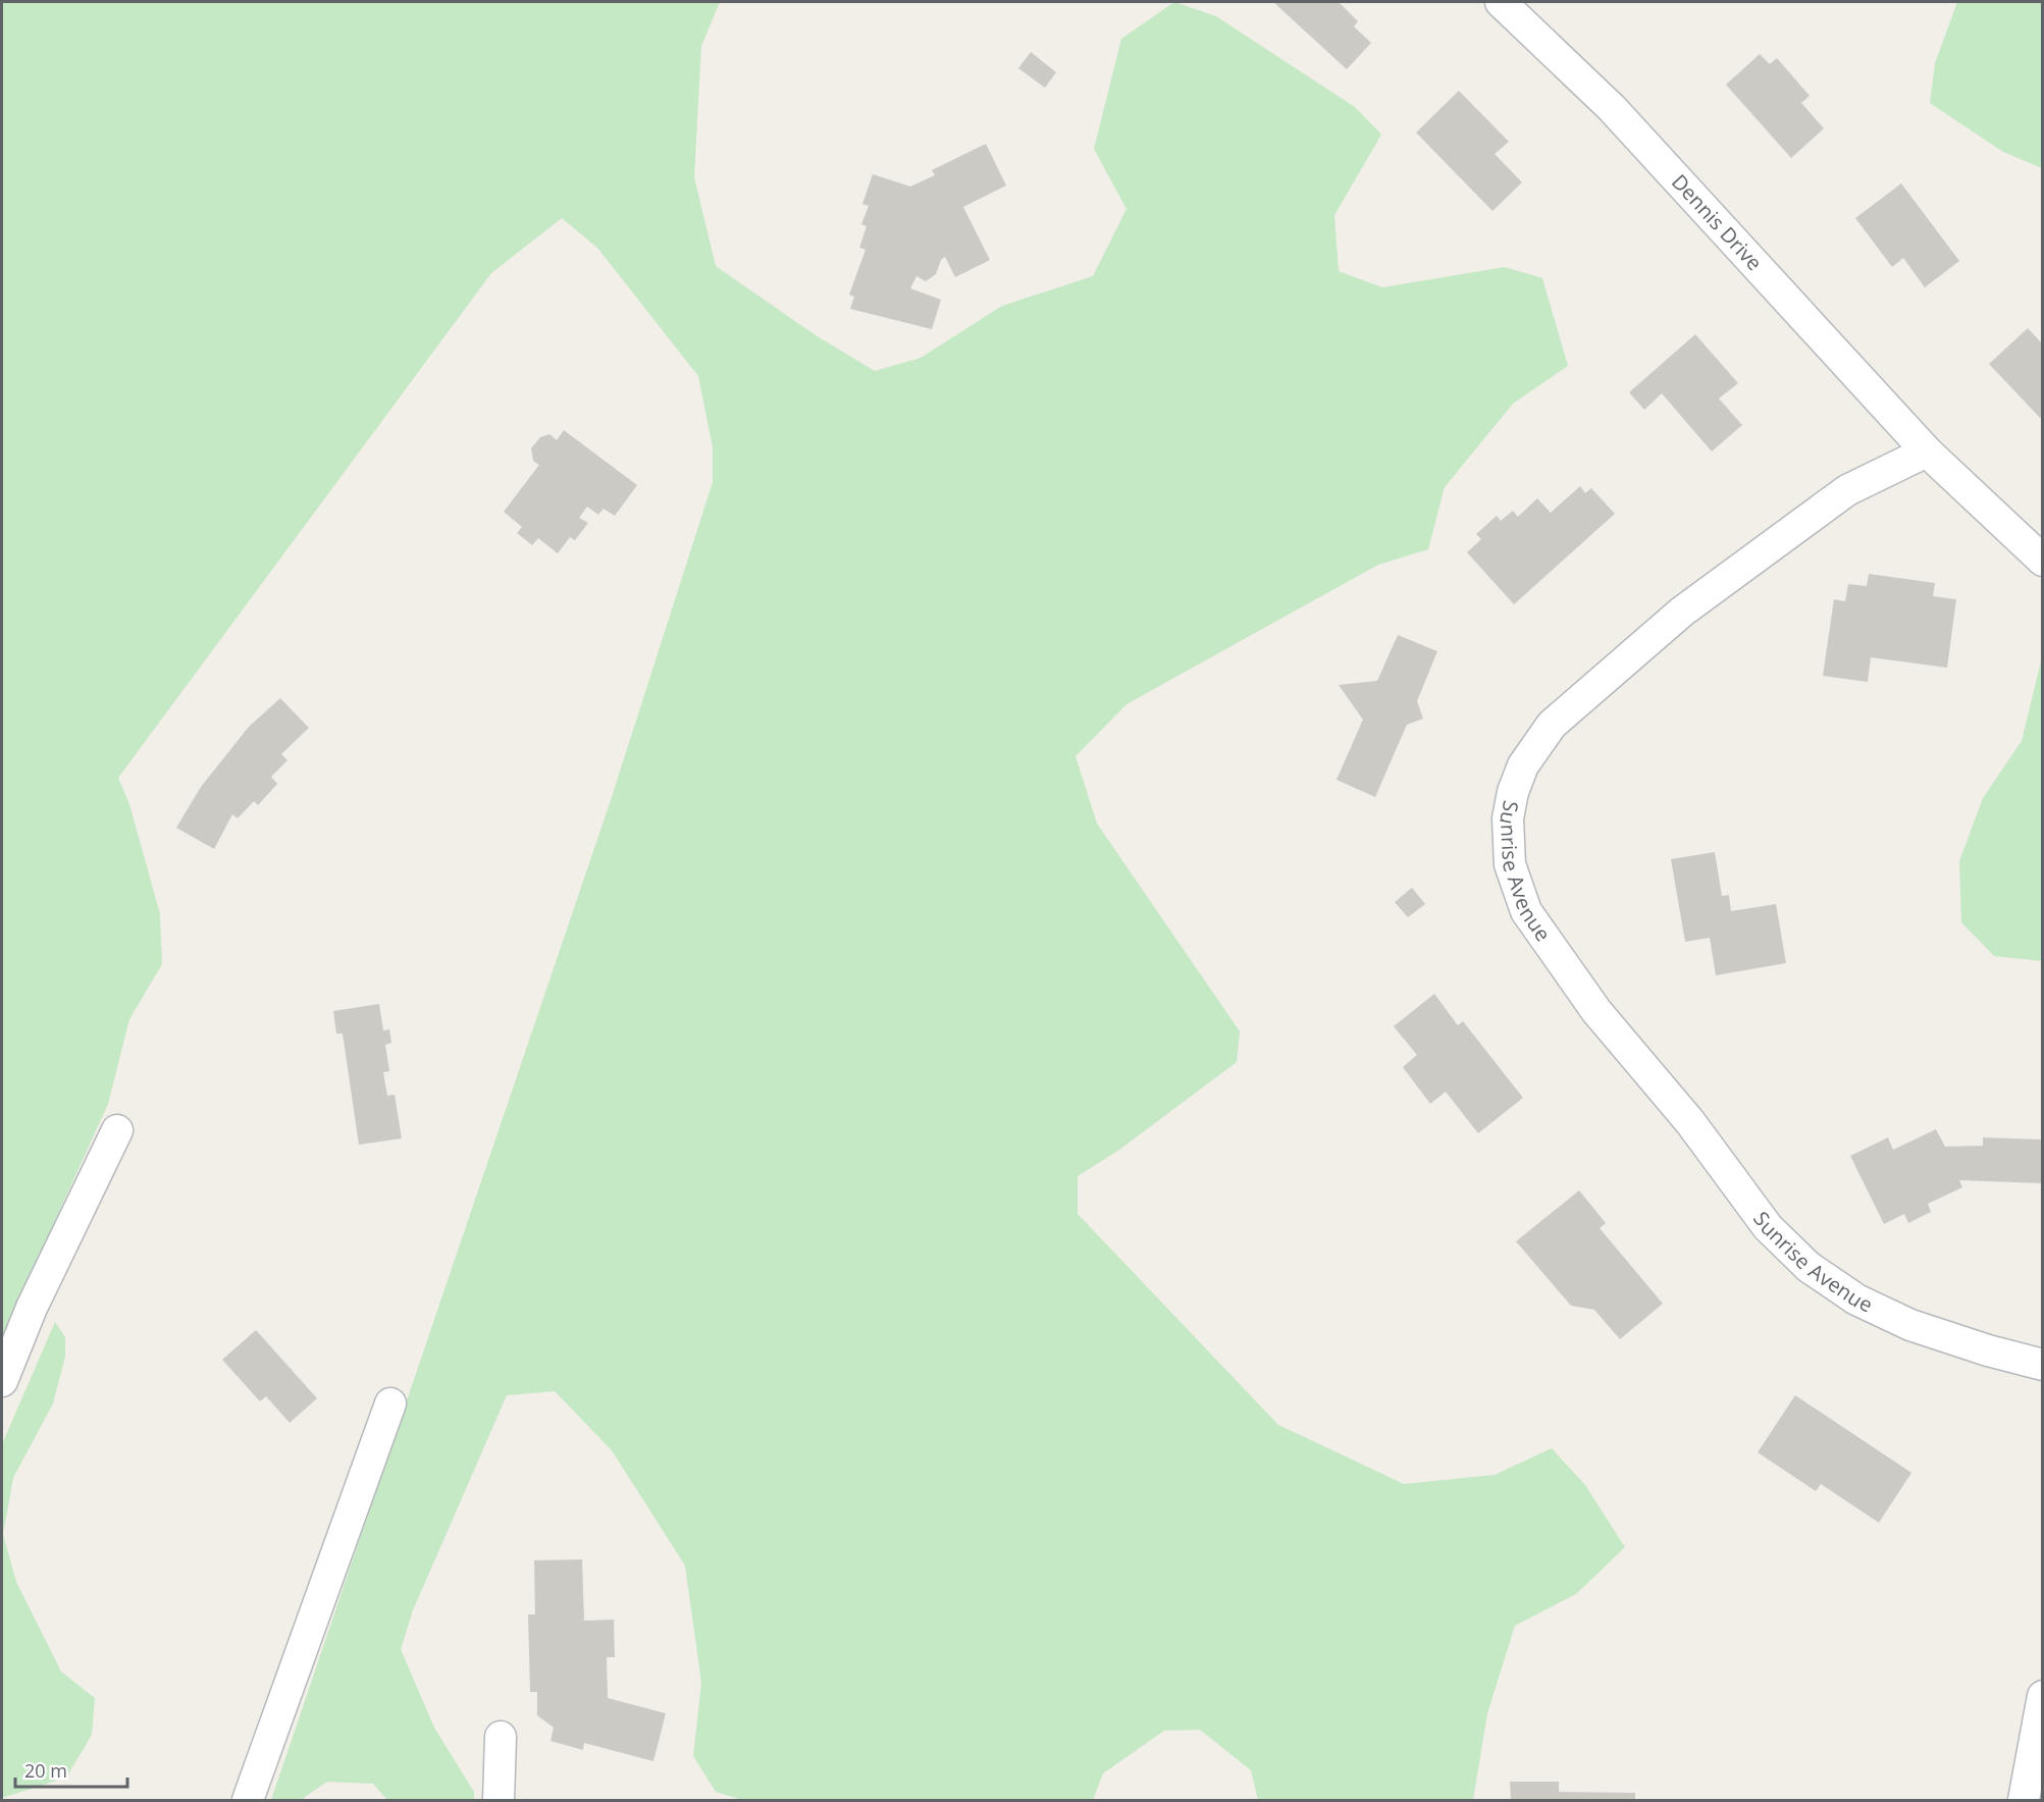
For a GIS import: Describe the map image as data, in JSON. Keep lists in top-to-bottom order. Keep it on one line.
{"streets":{"street":["Dennis Drive","Sunrise Avenue"]},"crossings":[["Dennis Drive","Sunrise Avenue"]],"scale_bar":"20 m"}
